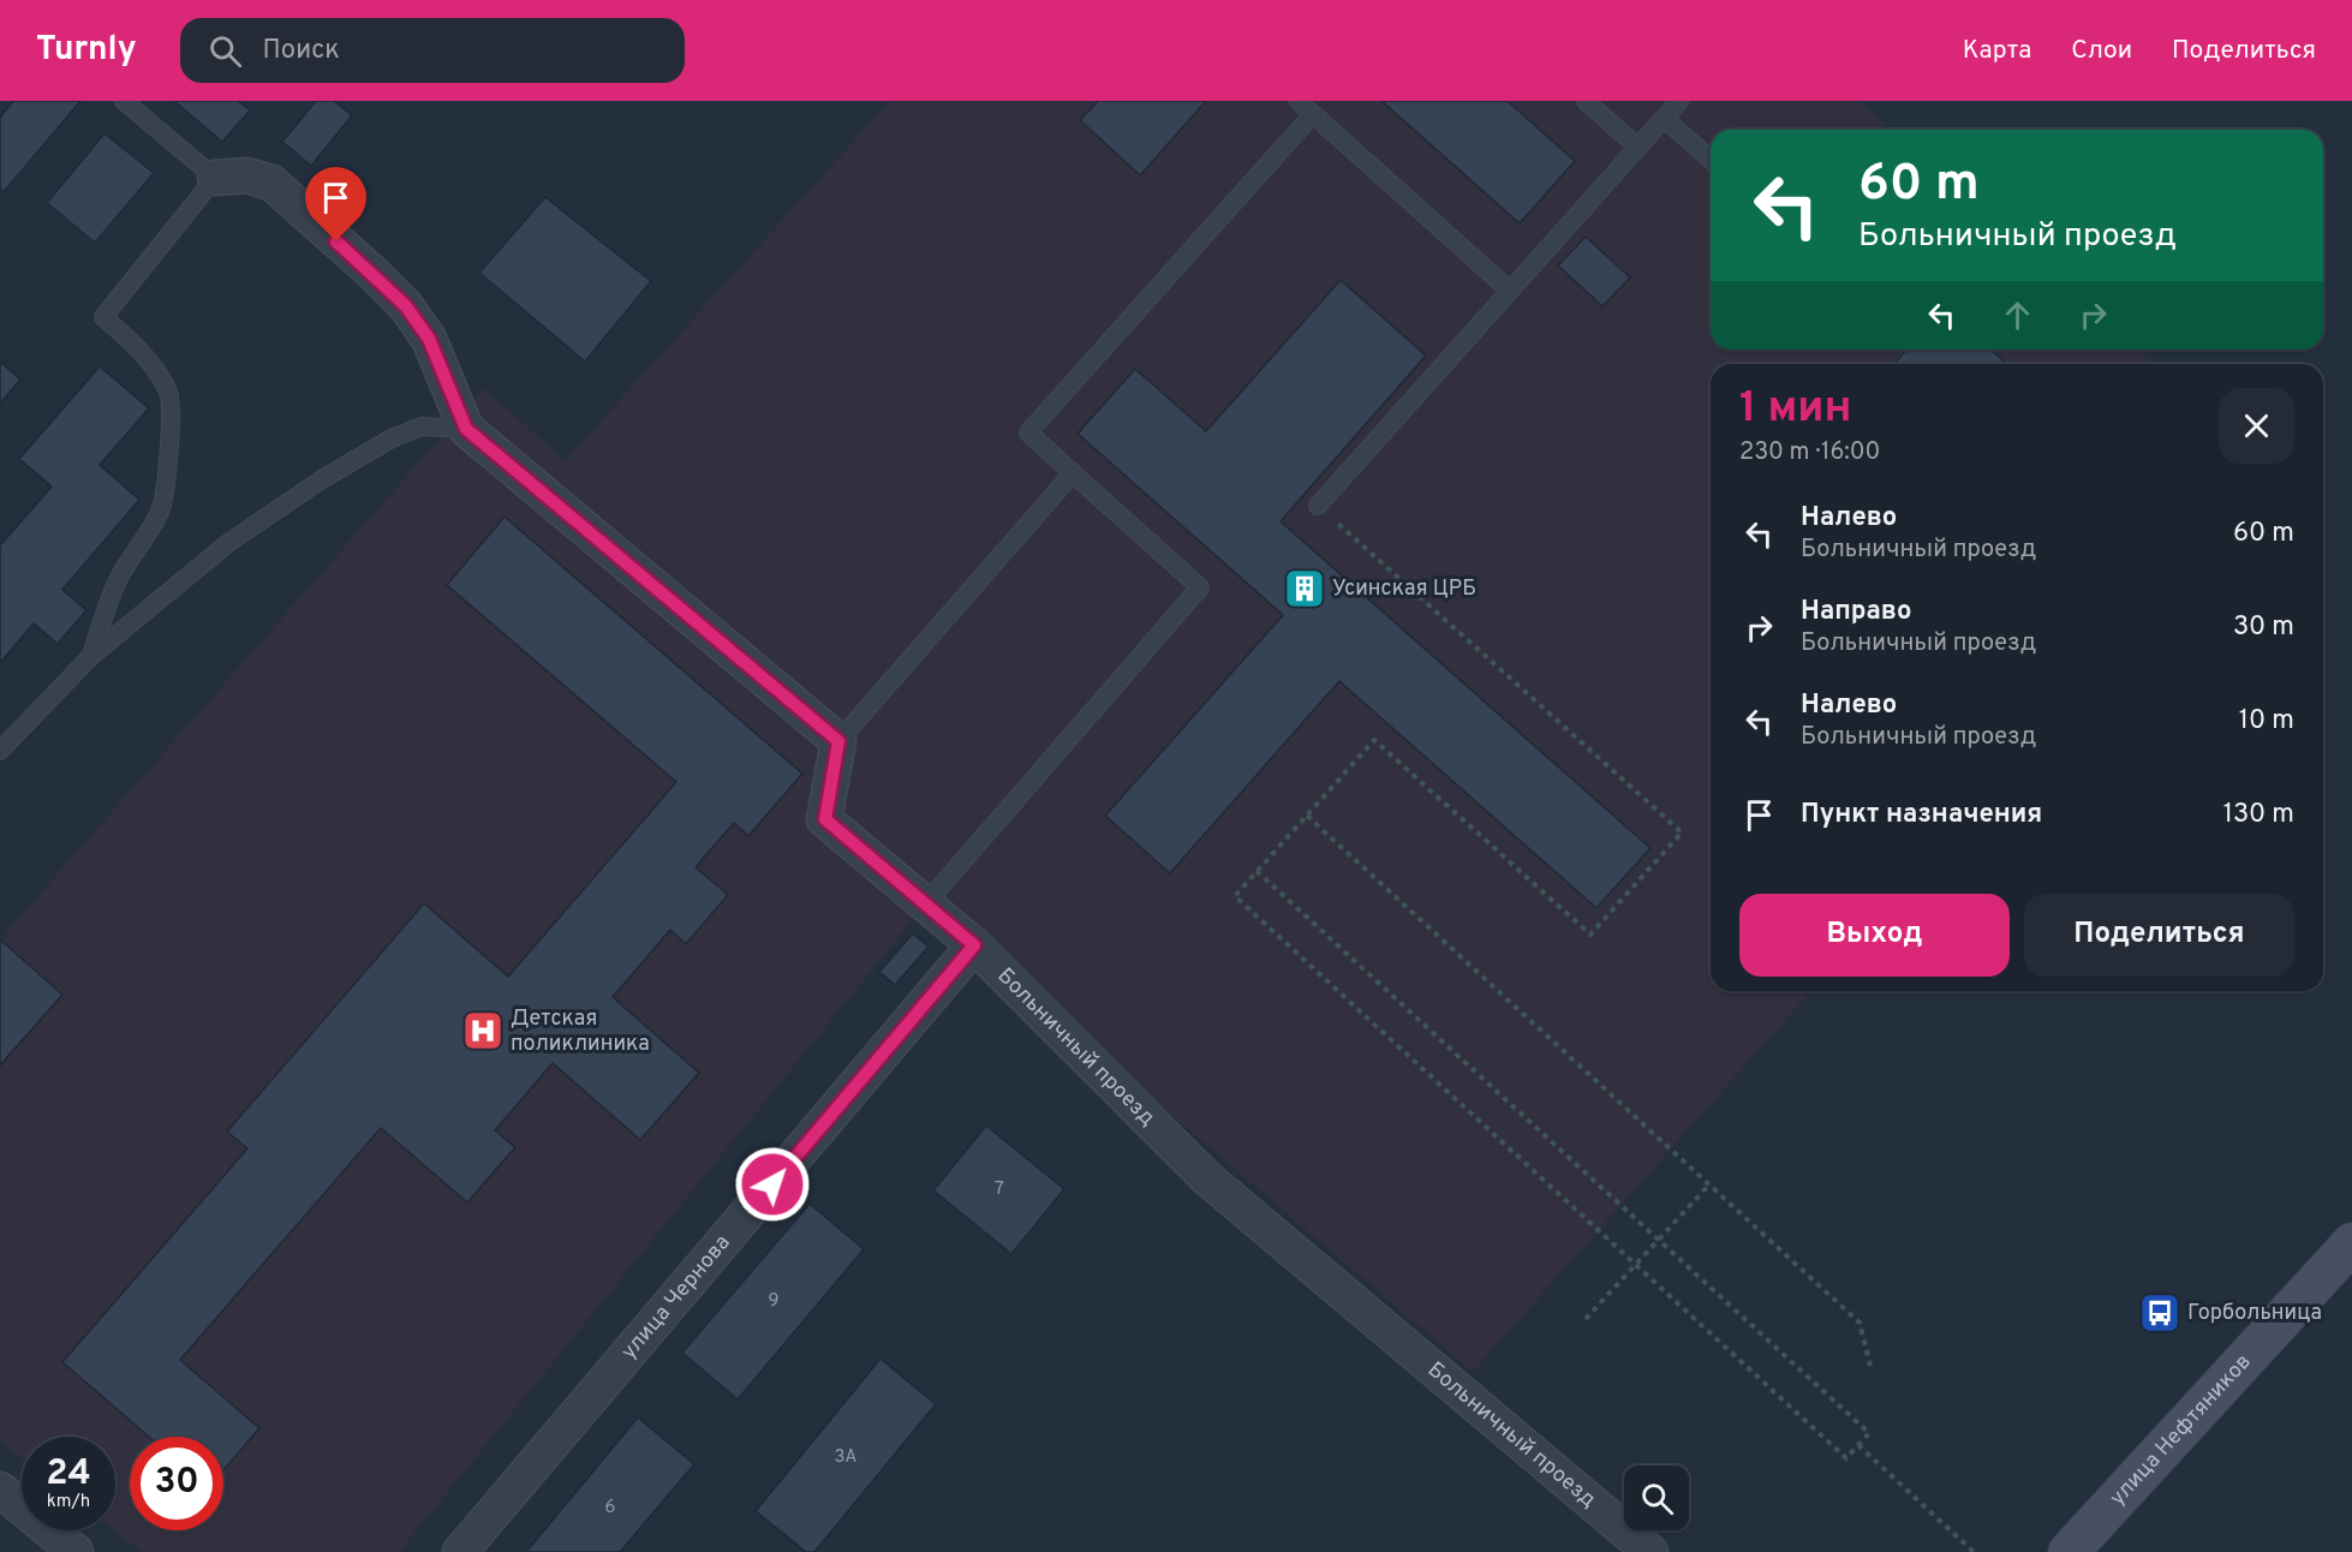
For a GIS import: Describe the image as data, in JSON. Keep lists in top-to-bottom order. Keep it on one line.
{"streets":{"main road":["улица Нефтяников"],"street":["Больничный проезд","улица Чернова"]},"crossings":[["Больничный проезд","улица Чернова"]],"places":{"building":["Усинская ЦРБ"],"hospital":["Детская поликлиника"],"bus stop":["Горбольница"]},"house_numbers":["7","9","3А","6"],"page":{"header":"Turnly","search":"Поиск","nav":["Карта","Слои","Поделиться"],"turn":["60 m","Больничный проезд"],"heading":["1 мин","230 m · 16:00"],"list":[{"name":"Налево","note":"Больничный проезд","value":"60 m"},{"name":"Направо","note":"Больничный проезд","value":"30 m"},{"name":"Налево","note":"Больничный проезд","value":"10 m"},{"name":"Пункт назначения","value":"130 m"}],"buttons":["Выход","Поделиться"],"speed":"24 km/h","limit":"30"}}
